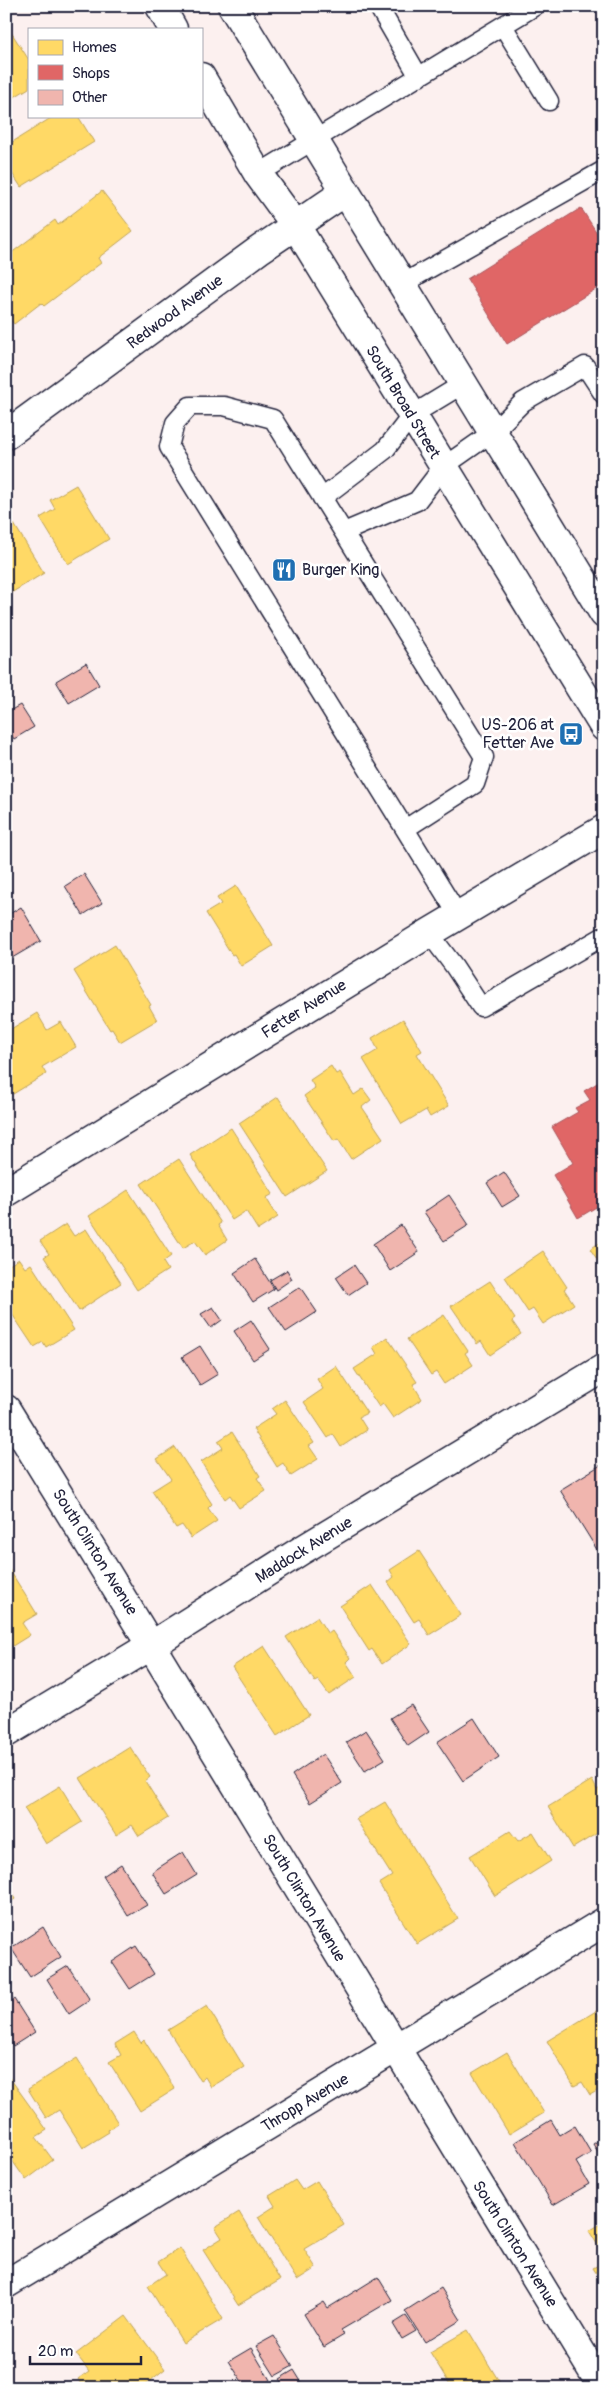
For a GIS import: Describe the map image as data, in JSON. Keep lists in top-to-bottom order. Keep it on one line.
{"streets":{"street":["Redwood Avenue","South Broad Street","Fetter Avenue","Maddock Avenue","South Clinton Avenue","Thropp Avenue"]},"crossings":[["Redwood Avenue","South Broad Street"],["Maddock Avenue","South Clinton Avenue"],["South Clinton Avenue","Thropp Avenue"]],"places":{"restaurant":["Burger King"],"bus stop":["US-206 at Fetter Ave"]},"legend":["Homes","Shops","Other"],"scale_bar":"20 m"}
